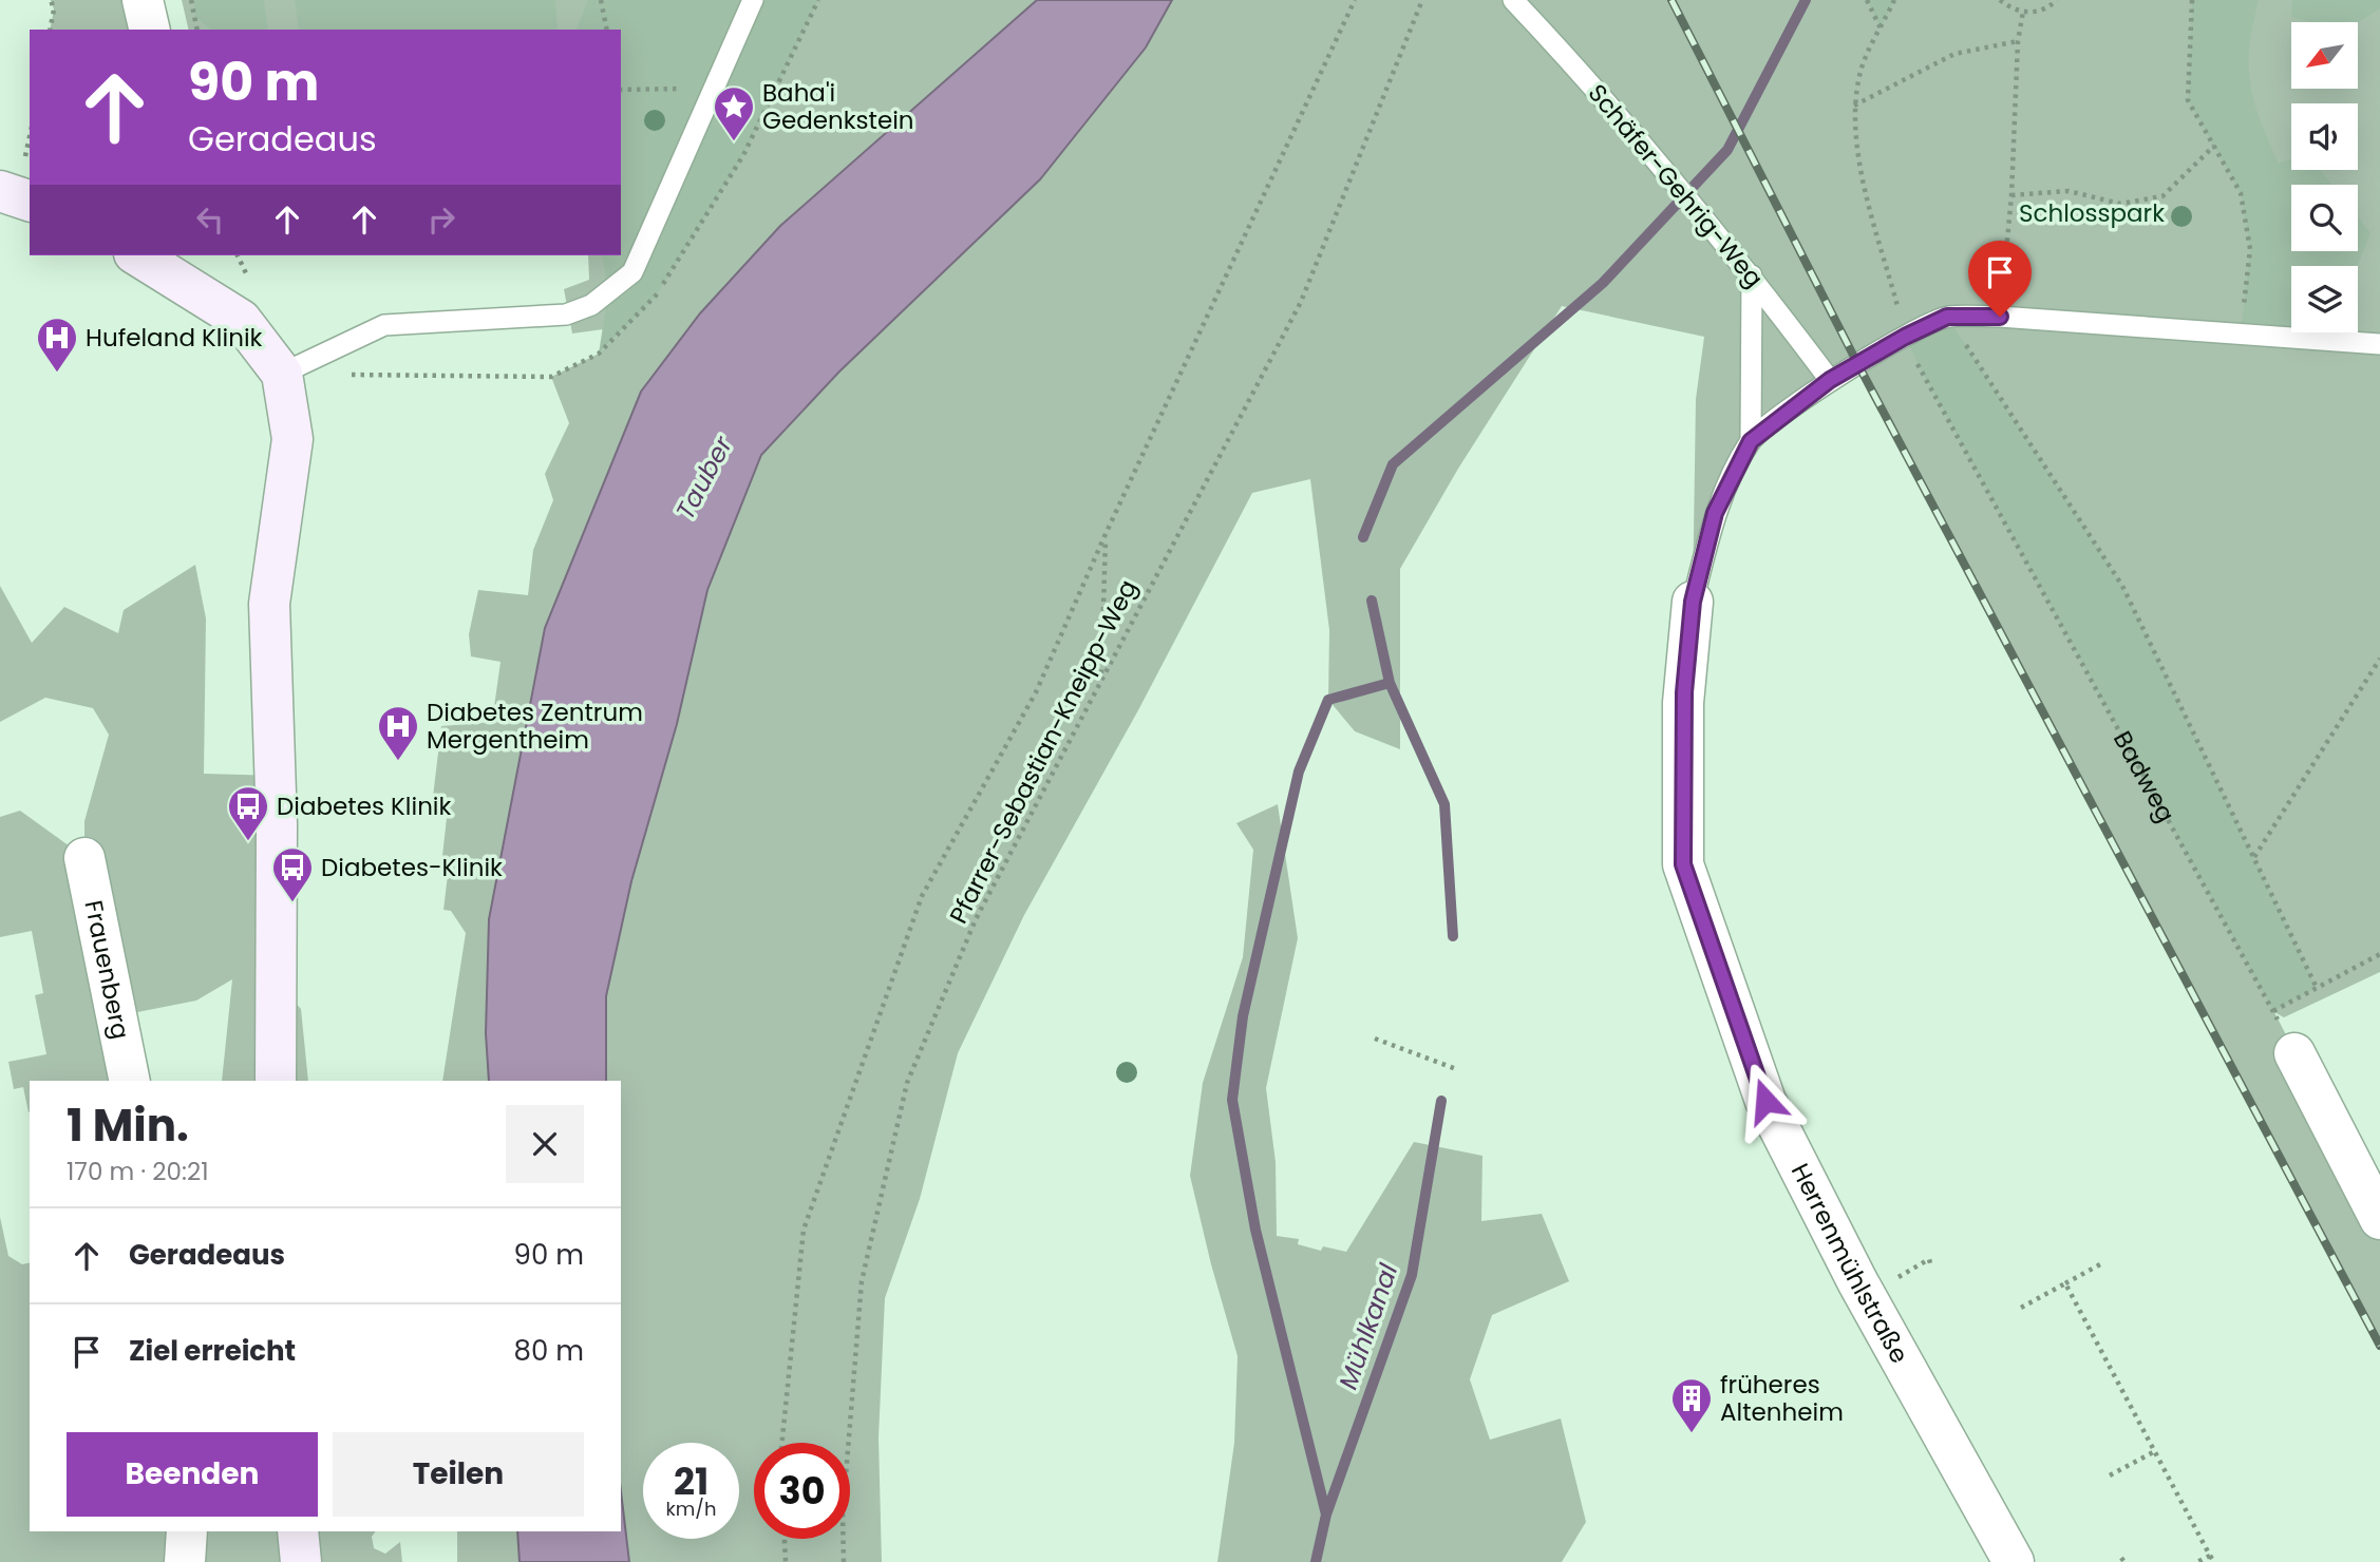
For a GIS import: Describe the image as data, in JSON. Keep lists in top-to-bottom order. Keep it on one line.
{"streets":{"street":["Frauenberg","Herrenmühlstraße"],"lane":["Schäfer-Gehrig-Weg"],"path":["Pfarrer-Sebastian-Kneipp-Weg","Badweg"]},"water":["Tauber","Mühlkanal"],"parks":["Schlosspark"],"places":{"place":["Baha'i Gedenkstein"],"hospital":["Hufeland Klinik","Diabetes Zentrum Mergentheim"],"bus stop":["Diabetes Klinik","Diabetes-Klinik"],"building":["früheres Altenheim"]},"north":"bottom left","page":{"turn":["90 m","Geradeaus"],"heading":["1 Min.","170 m · 20:21"],"list":[{"name":"Geradeaus","value":"90 m"},{"name":"Ziel erreicht","value":"80 m"}],"buttons":["Beenden","Teilen"],"speed":"21 km/h","limit":"30"}}
